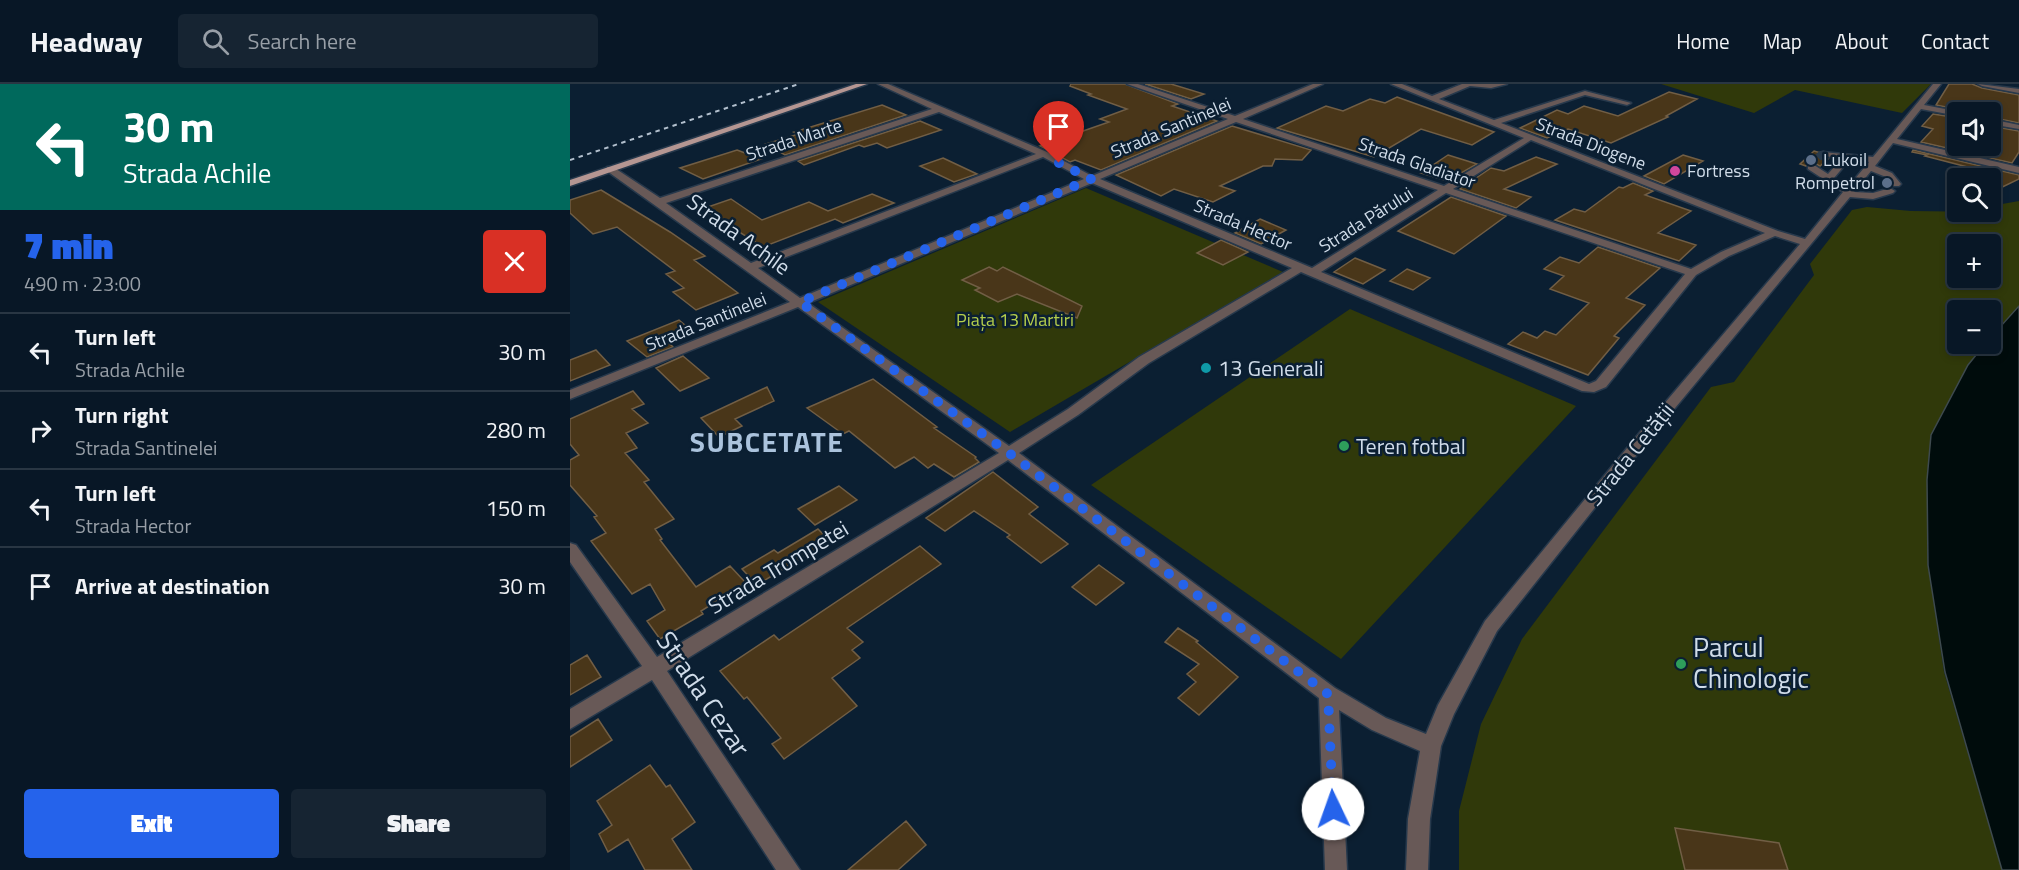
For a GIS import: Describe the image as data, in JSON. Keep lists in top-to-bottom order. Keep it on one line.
{"streets":{"street":["Strada Santinelei","Strada Marte","Strada Diogene","Strada Gladiator","Strada Părului","Strada Hector","Strada Achile","Strada Cetății","Strada Trompetei","Strada Cezar"]},"crossings":[["Strada Santinelei","Strada Gladiator"],["Strada Santinelei","Strada Hector"],["Strada Santinelei","Strada Achile"],["Strada Marte","Strada Hector"],["Strada Marte","Strada Achile"],["Strada Diogene","Strada Părului"],["Strada Diogene","Strada Cetății"],["Strada Gladiator","Strada Părului"],["Strada Gladiator","Strada Hector"],["Strada Părului","Strada Hector"],["Strada Achile","Strada Cetății"],["Strada Achile","Strada Trompetei"],["Strada Trompetei","Strada Cezar"]],"districts":["SUBCETATE"],"parks":["Piața 13 Martiri"],"places":["Lukoil","Fortress","Rompetrol","13 Generali","Teren fotbal","Parcul Chinologic"],"page":{"header":"Headway","search":"Search here","nav":["Home","Map","About","Contact"],"turn":["30 m","Strada Achile"],"map_buttons":["+","−"],"heading":["7 min","490 m · 23:00"],"list":[{"name":"Turn left","note":"Strada Achile","value":"30 m"},{"name":"Turn right","note":"Strada Santinelei","value":"280 m"},{"name":"Turn left","note":"Strada Hector","value":"150 m"},{"name":"Arrive at destination","value":"30 m"}],"buttons":["Exit","Share"]}}
